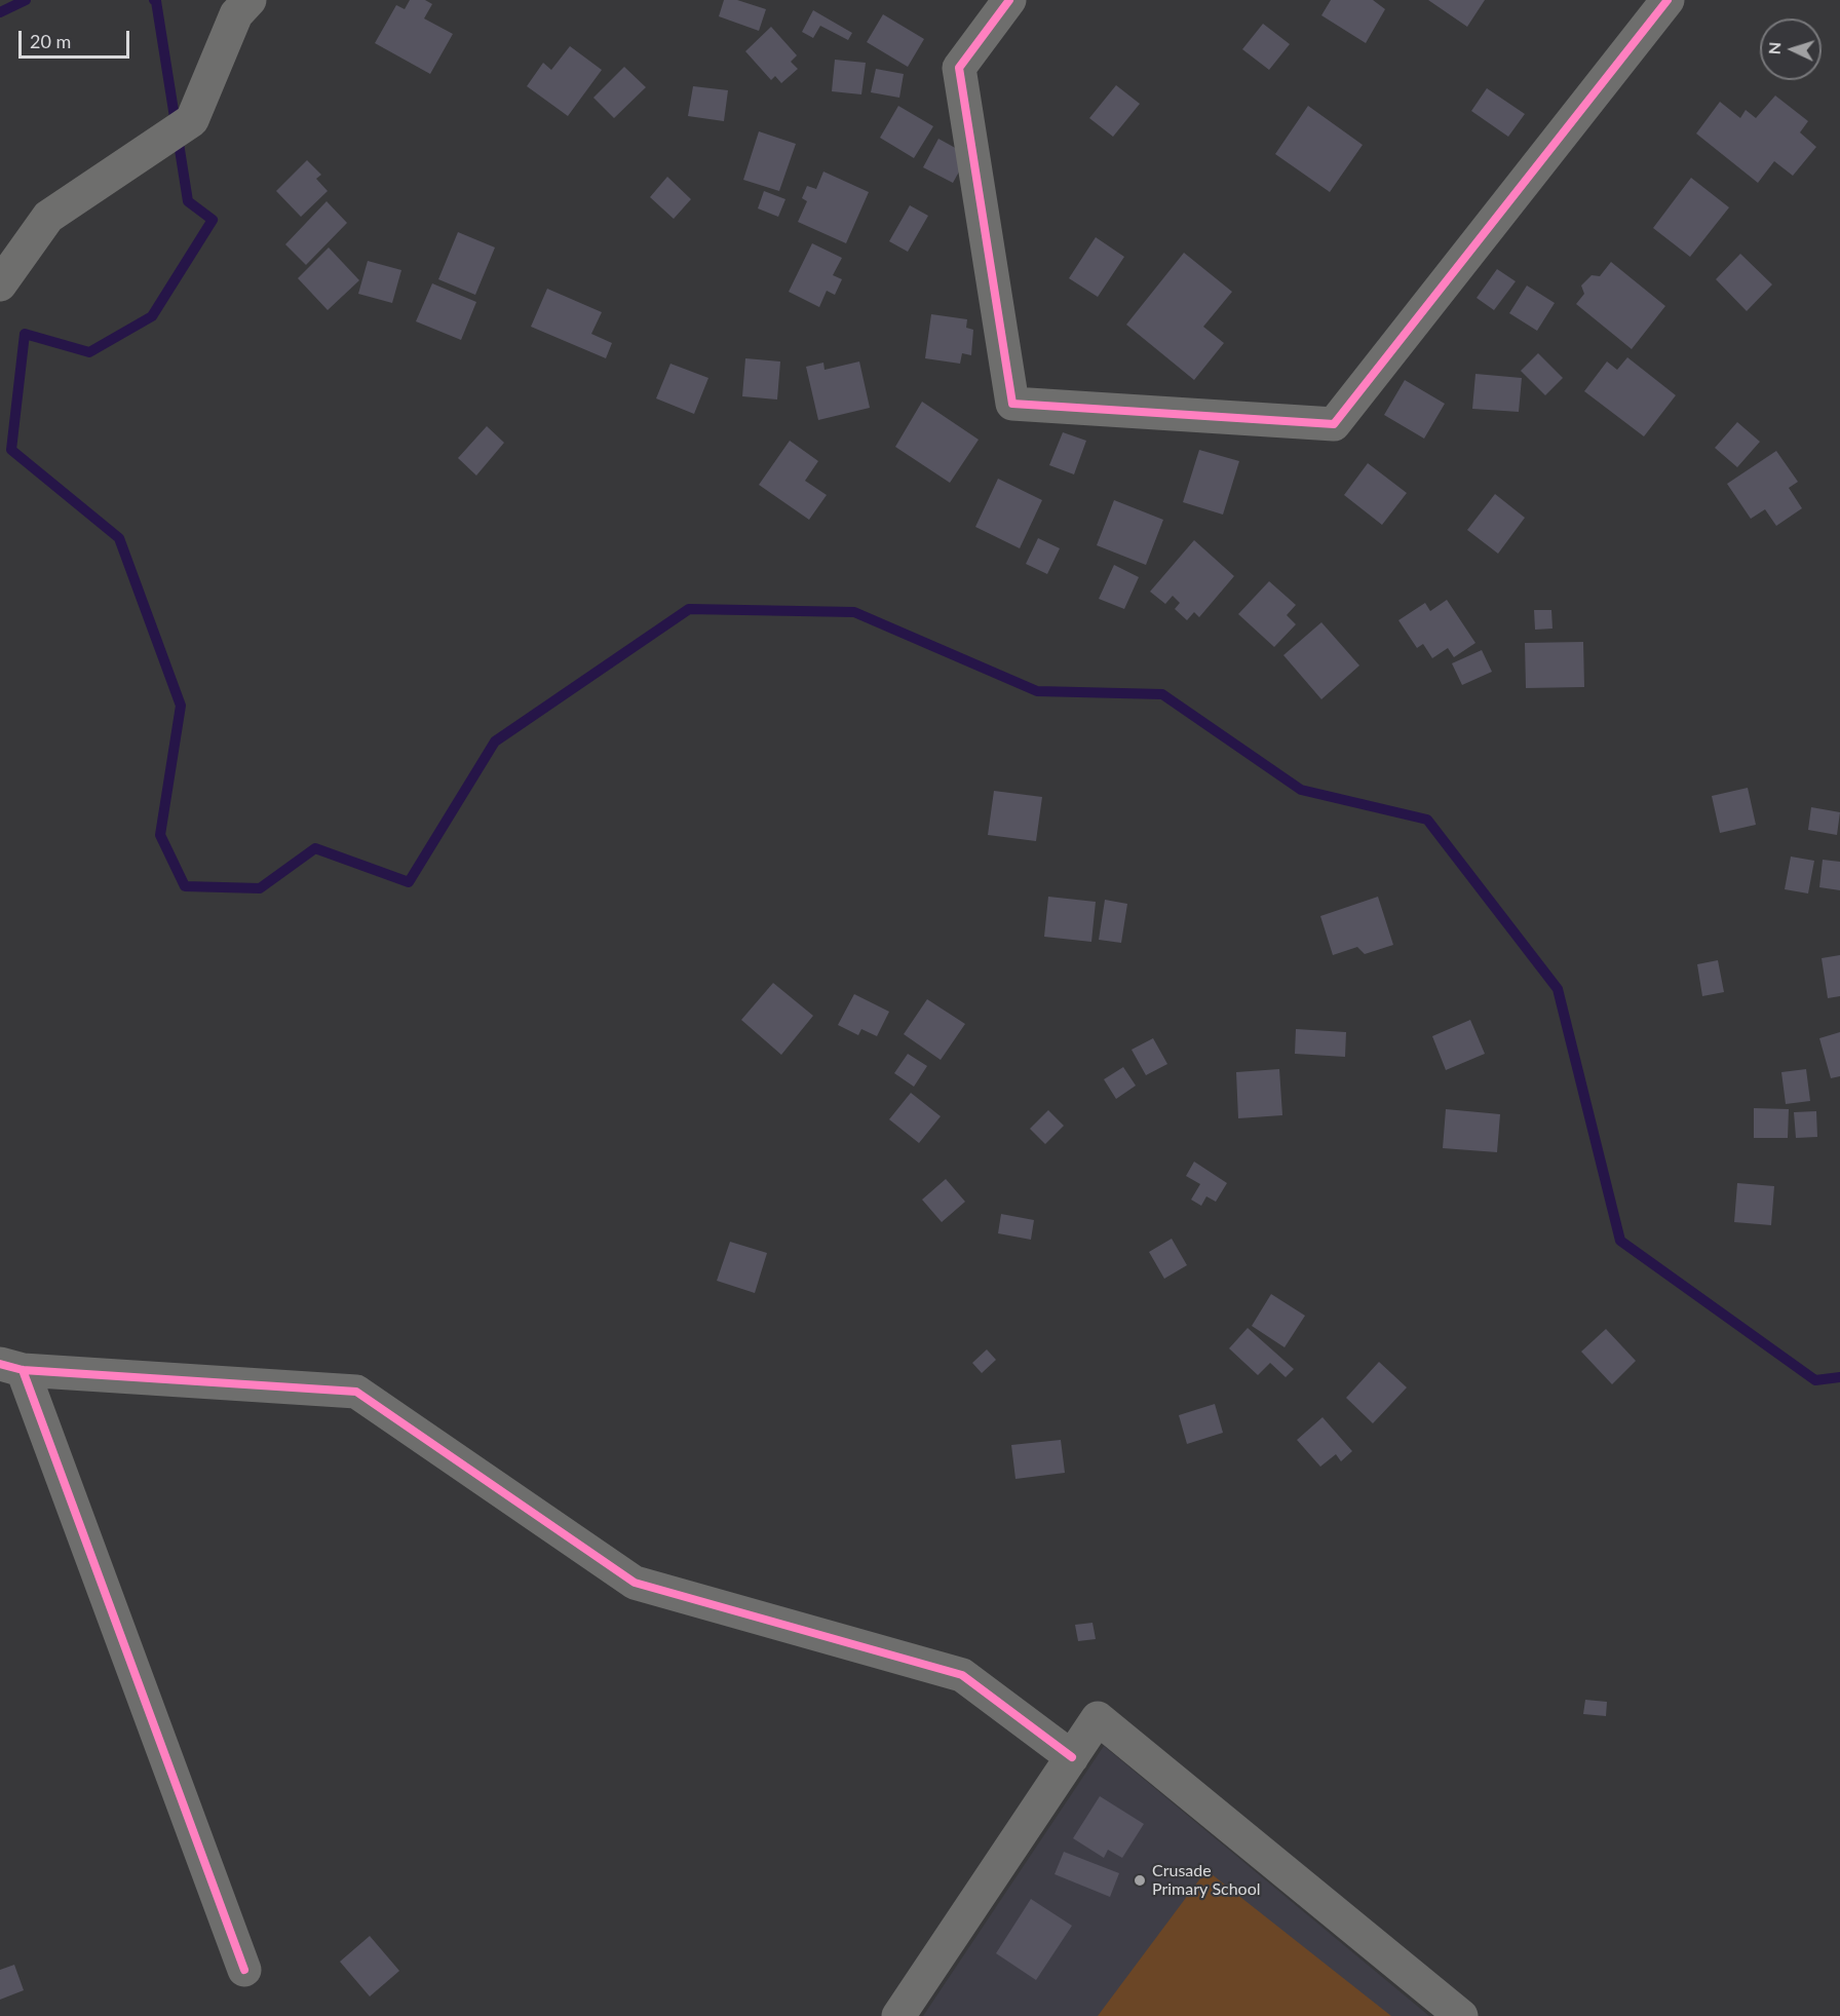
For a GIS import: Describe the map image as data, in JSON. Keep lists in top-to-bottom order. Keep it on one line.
{"places":["Crusade Primary School"],"scale_bar":"20 m","north":"left"}
